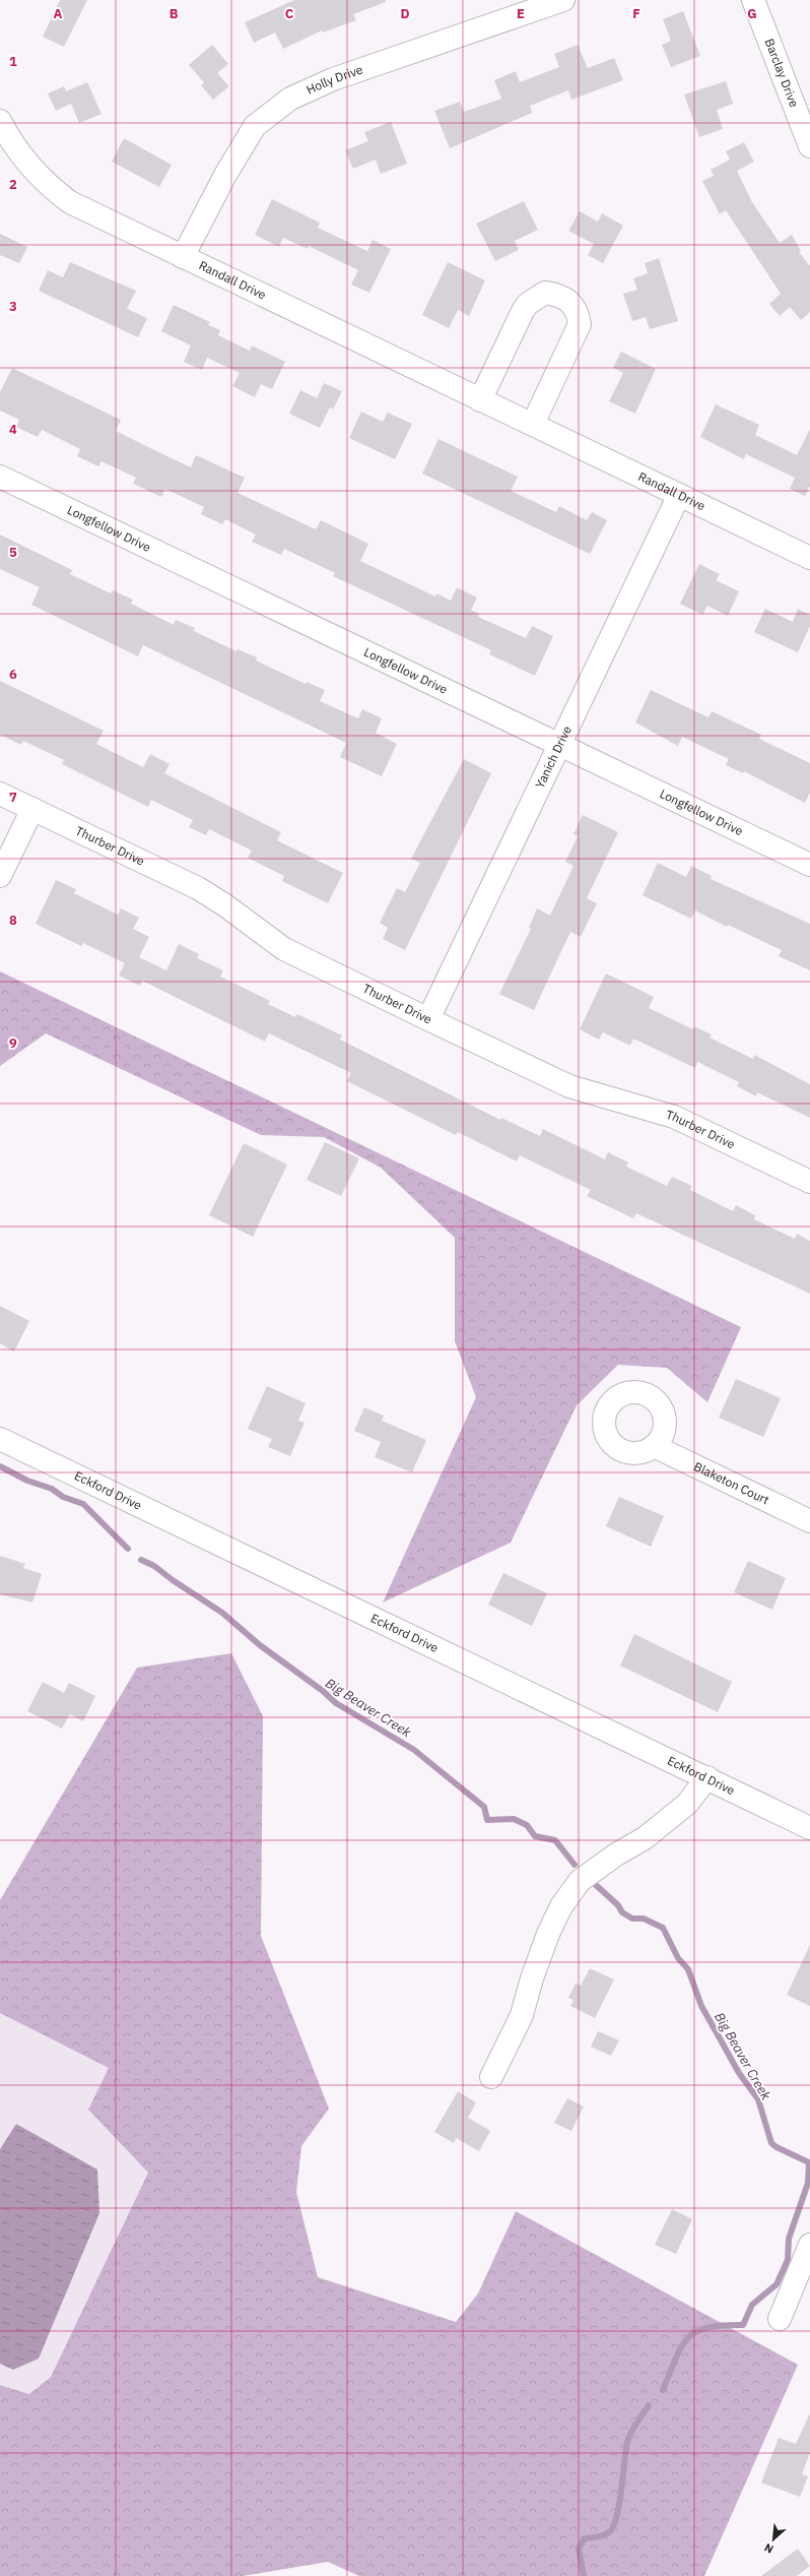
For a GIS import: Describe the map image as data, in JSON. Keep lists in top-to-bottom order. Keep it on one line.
{"streets":{"street":["Barclay Drive","Holly Drive","Randall Drive","Longfellow Drive","Yanich Drive","Thurber Drive","Blaketon Court","Eckford Drive"]},"crossings":[["Holly Drive","Randall Drive"],["Randall Drive","Yanich Drive"],["Longfellow Drive","Yanich Drive"],["Yanich Drive","Thurber Drive"]],"water":["Big Beaver Creek"],"north":"bottom left","grid":{"columns":["A","B","C","D","E","F","G"],"rows":["1","2","3","4","5","6","7","8","9"]}}
